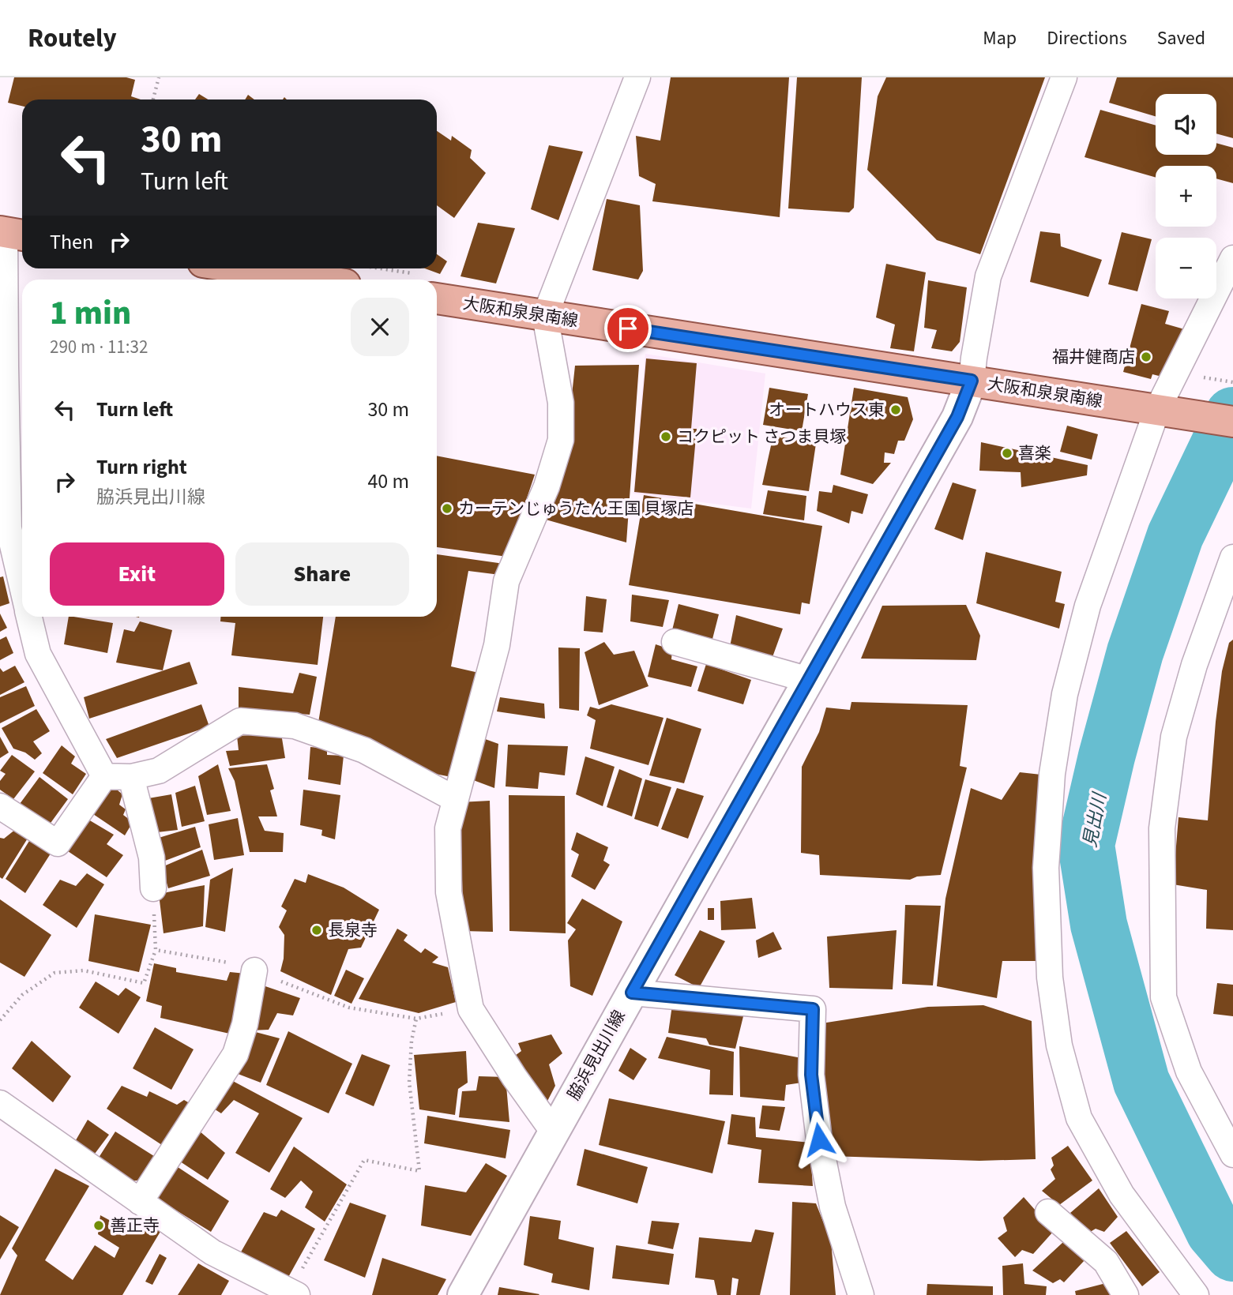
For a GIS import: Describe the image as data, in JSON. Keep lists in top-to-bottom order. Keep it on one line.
{"streets":{"main road":["大阪和泉泉南線"],"street":["脇浜見出川線"]},"crossings":[["大阪和泉泉南線","脇浜見出川線"]],"water":["見出川"],"places":["福井健商店","オートハウス東","コクピット さつま貝塚","喜楽","カーテンじゅうたん王国 貝塚店","長泉寺","善正寺"],"page":{"header":"Routely","nav":["Map","Directions","Saved"],"map_buttons":["+","−"],"turn":["30 m","Turn left"],"then":"Then","heading":["1 min","290 m · 11:32"],"list":[{"name":"Turn left","value":"30 m"},{"name":"Turn right","note":"脇浜見出川線","value":"40 m"}],"buttons":["Exit","Share"]}}
